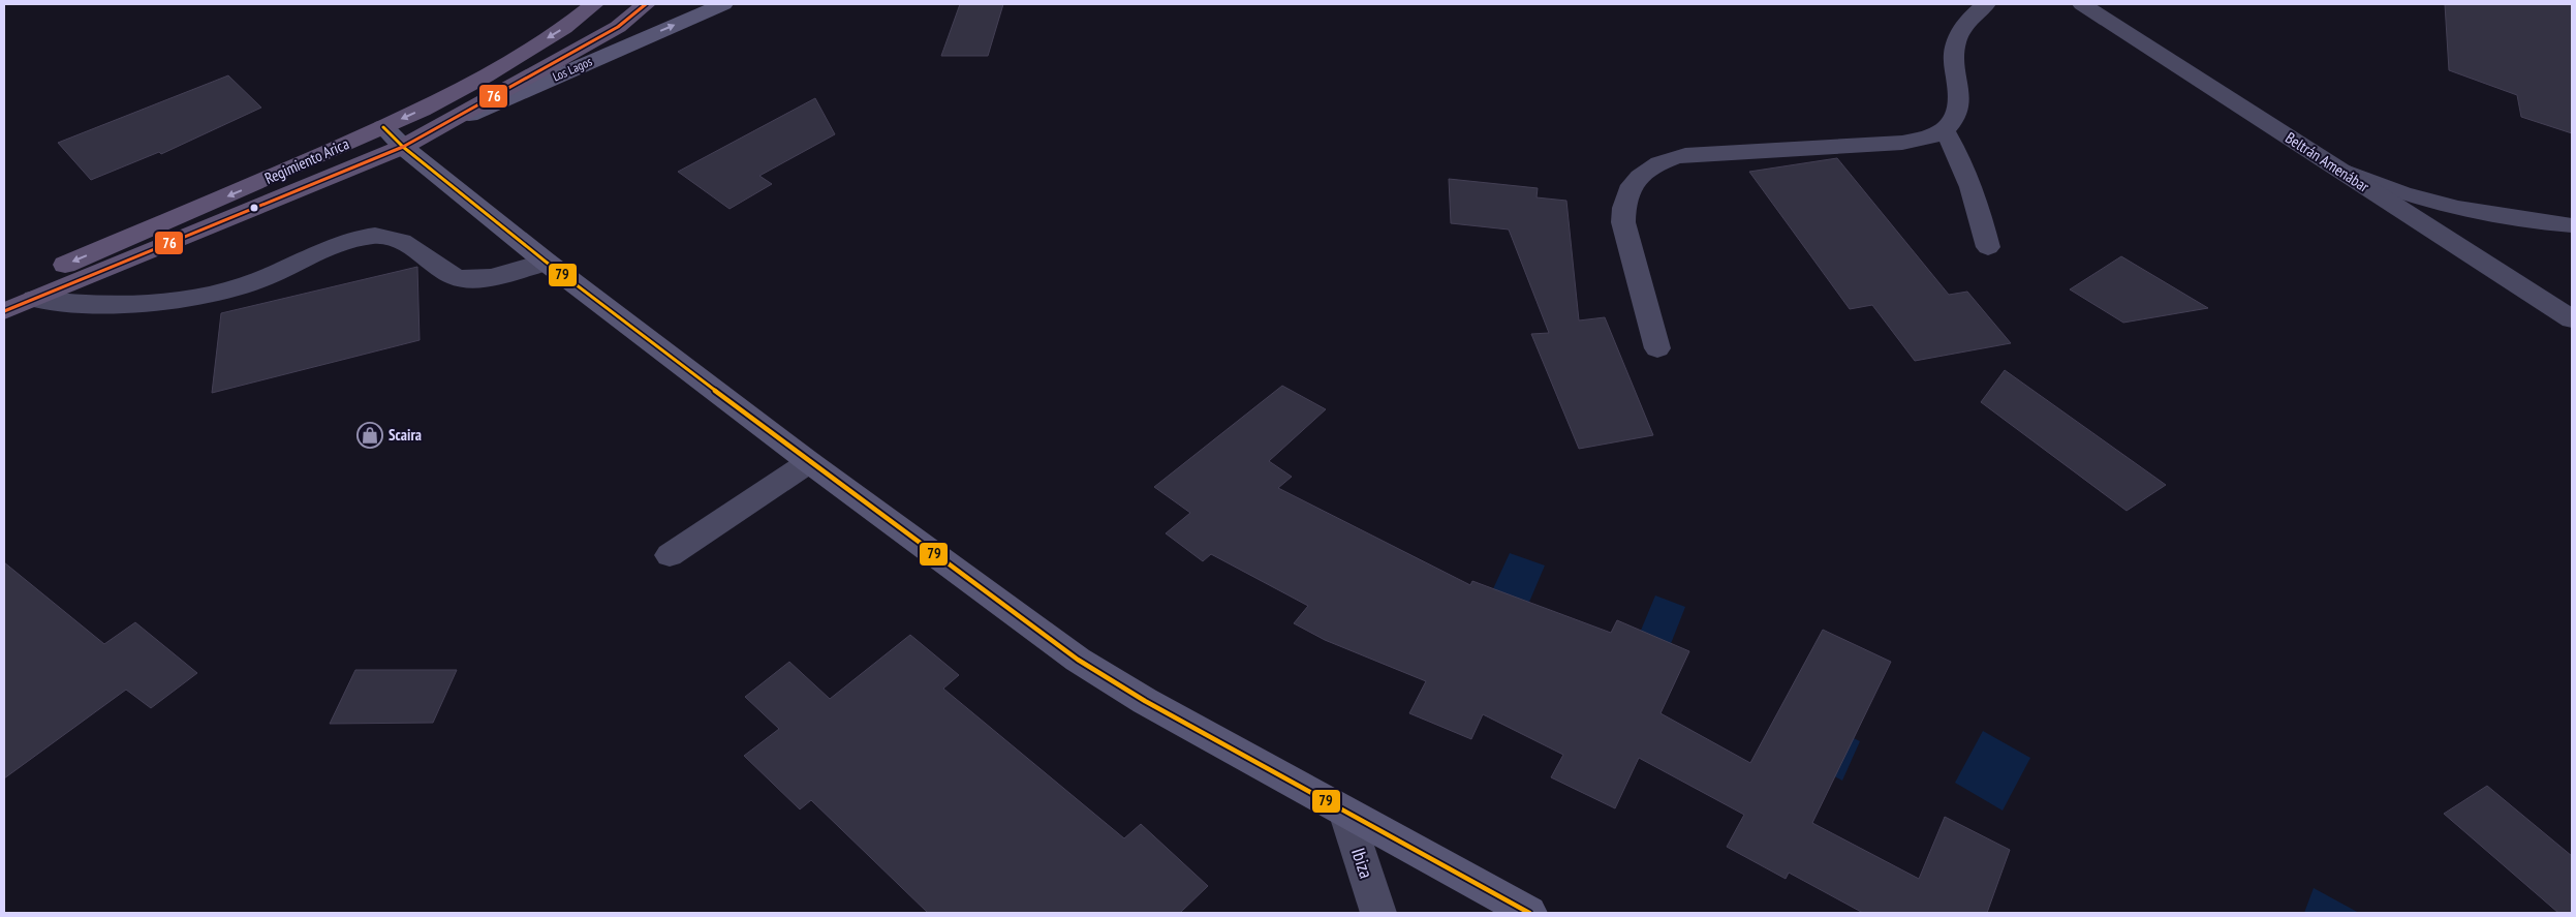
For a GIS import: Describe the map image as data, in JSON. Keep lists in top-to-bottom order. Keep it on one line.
{"streets":{"main road":["Regimiento Arica"],"street":["Los Lagos","Beltrán Amenábar","Ibiza"]},"crossings":[["Los Lagos","Regimiento Arica"]],"one_way":["Los Lagos"],"places":{"shop":["Scaira"]},"lines":["transit line 76","transit line 79"]}
